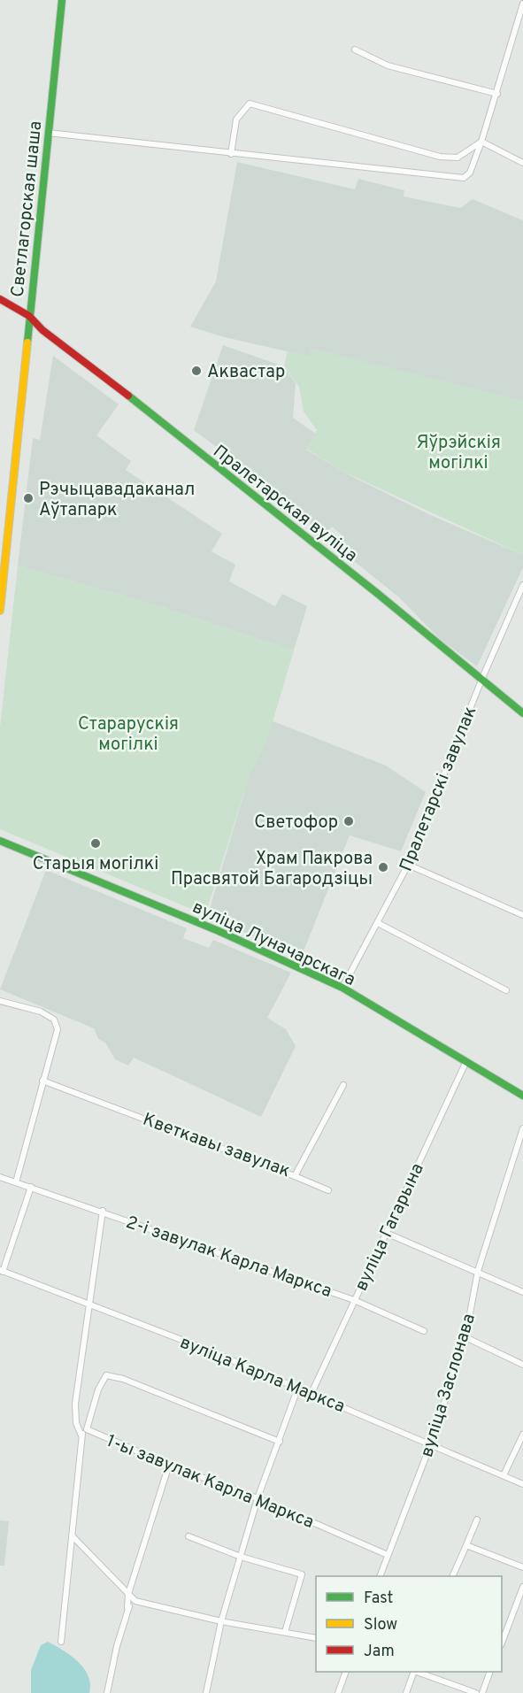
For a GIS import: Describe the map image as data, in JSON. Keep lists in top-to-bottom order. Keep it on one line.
{"streets":{"street":["Светлагорская шаша","Пралетарская вуліца","Пралетарскі завулак","вуліца Луначарскага","Кветкавы завулак","вуліца Гагарына","2-і завулак Карла Маркса","вуліца Карла Маркса","вуліца Заслонава","1-ы завулак Карла Маркса"]},"crossings":[["Светлагорская шаша","Пралетарская вуліца"],["Пралетарская вуліца","Пралетарскі завулак"],["Пралетарскі завулак","вуліца Луначарскага"],["вуліца Луначарскага","вуліца Гагарына"],["вуліца Гагарына","2-і завулак Карла Маркса"],["вуліца Гагарына","вуліца Карла Маркса"],["вуліца Карла Маркса","вуліца Заслонава"],["вуліца Заслонава","1-ы завулак Карла Маркса"]],"parks":["Яўрэйскія могілкі","Старарускія могілкі"],"places":["Аквастар","Рэчыцавадаканал Аўтапарк","Светофор","Старыя могілкі","Храм Пакрова Прасвятой Багародзіцы"],"legend":["Fast","Slow","Jam"]}
